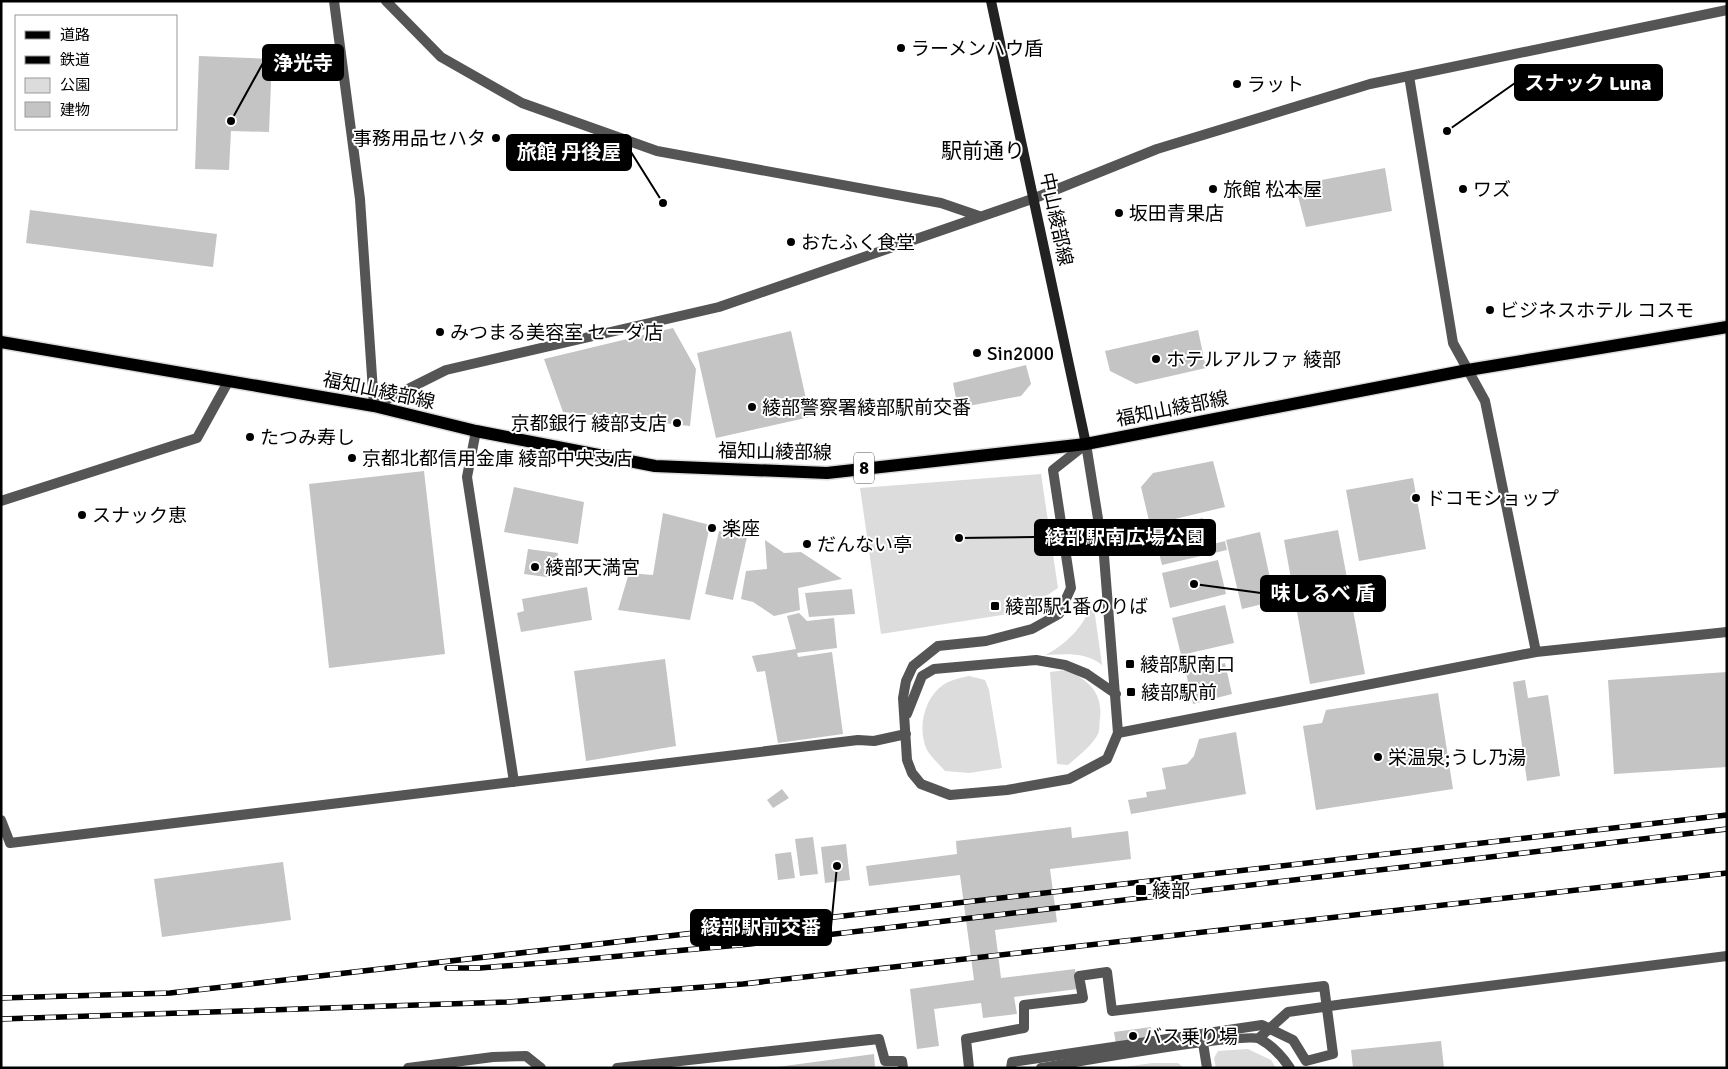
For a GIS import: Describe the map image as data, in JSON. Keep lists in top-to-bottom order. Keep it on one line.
{"streets":{"main road":["中山綾部線","福知山綾部線","8"]},"crossings":[["中山綾部線","福知山綾部線"]],"districts":["駅前通り"],"places":{"other":["ラーメンハウ盾","ラット","浄光寺","スナック Luna","事務用品セハタ","旅館 松本屋","ワズ","旅館 丹後屋","坂田青果店","おたふく食堂","ビジネスホテル コスモ","みつまる美容室 セーダ店","Sin2000","ホテルアルファ 綾部","綾部警察署綾部駅前交番","京都銀行 綾部支店","たつみ寿し","京都北都信用金庫 綾部中央支店","ドコモショップ","スナック恵","楽座","綾部駅南広場公園","だんない亭","綾部天満宮","味しるべ 盾","栄温泉;うし乃湯","綾部駅前交番","バス乗り場"],"transit":["綾部駅1番のりば","綾部駅南口","綾部駅前","綾部"]},"legend":["道路","鉄道","公園","建物"]}
